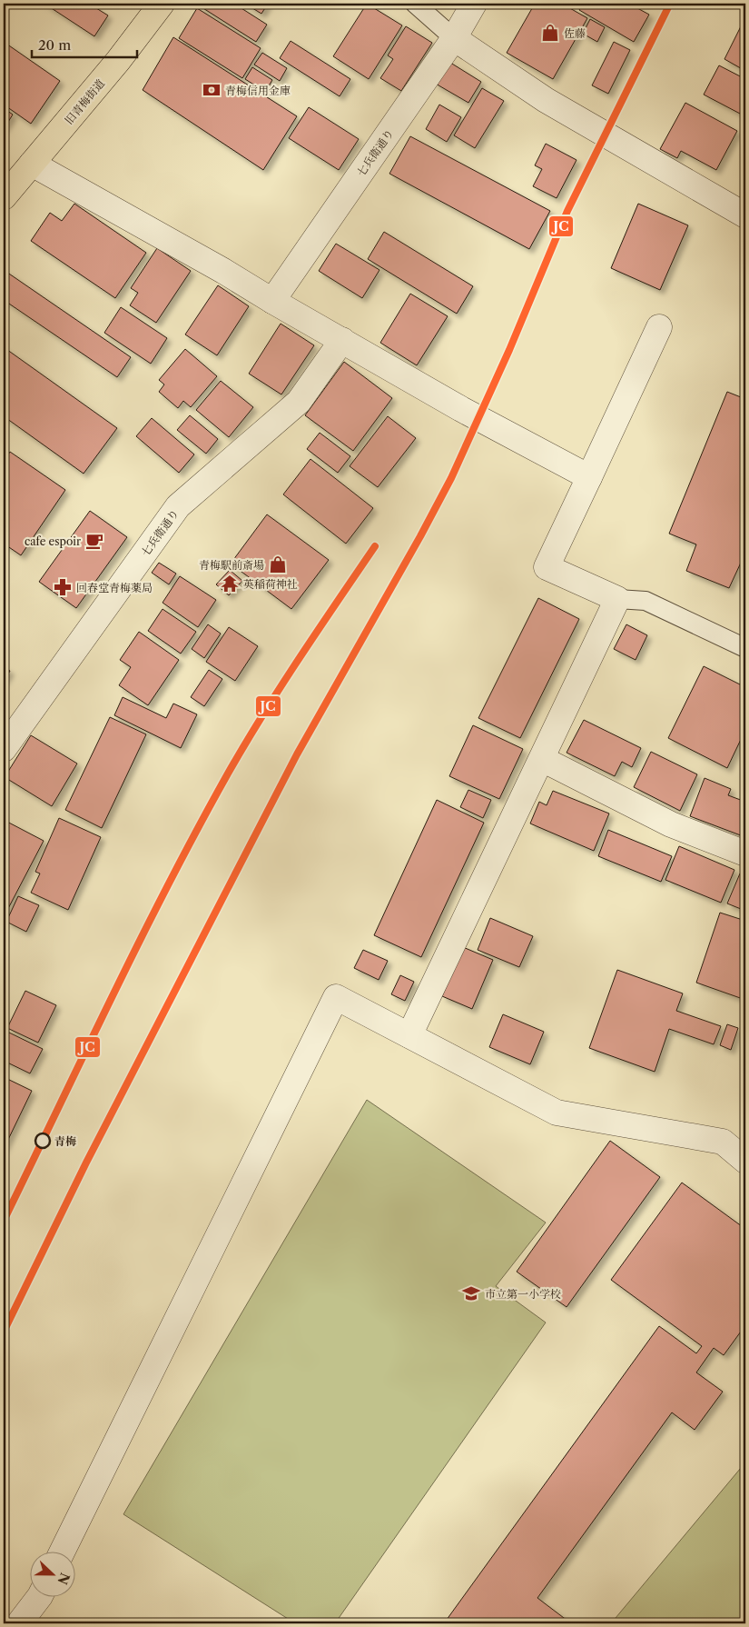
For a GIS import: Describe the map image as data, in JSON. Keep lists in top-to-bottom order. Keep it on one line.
{"streets":{"main road":["旧青梅街道"],"street":["七兵衛通り"]},"places":{"shop":["佐藤","青梅駅前斎場"],"bank":["青梅信用金庫"],"cafe":["cafe espoir"],"temple":["英稲荷神社"],"pharmacy":["回春堂青梅薬局"],"other":["青梅"],"school or university":["市立第一小学校"]},"lines":["transit line JC"],"scale_bar":"20 m","north":"right"}
